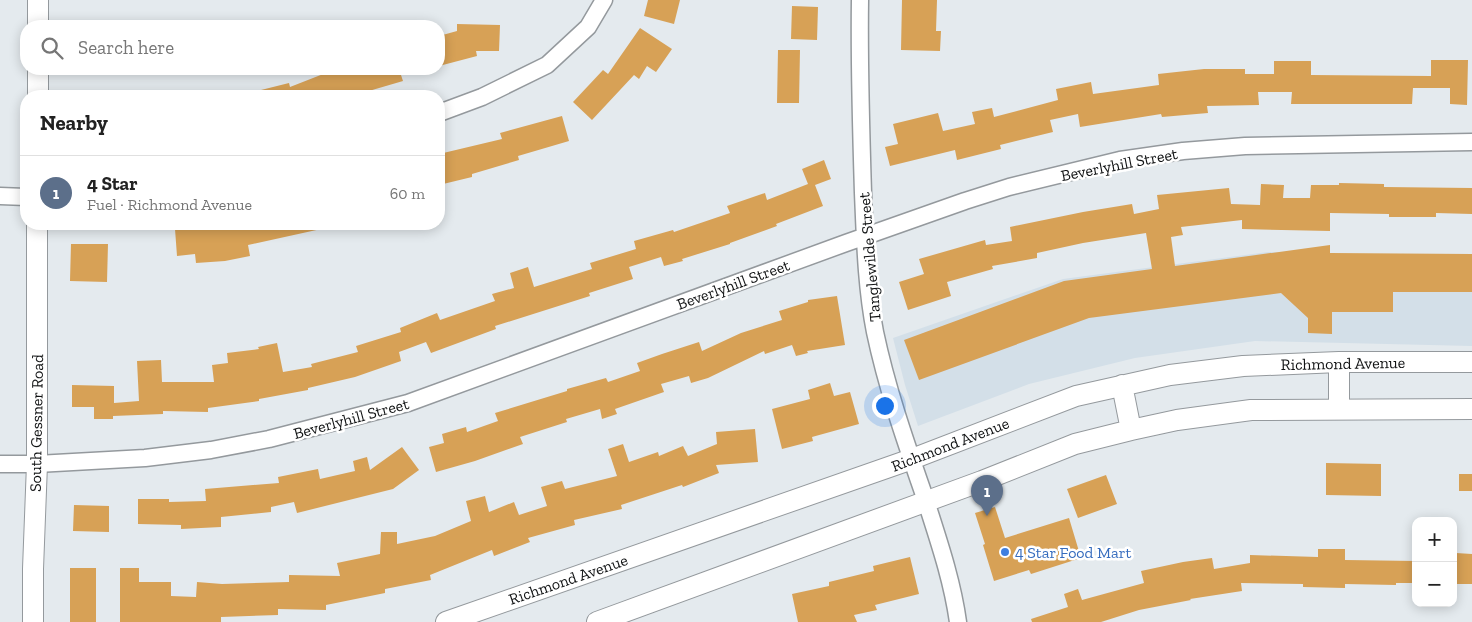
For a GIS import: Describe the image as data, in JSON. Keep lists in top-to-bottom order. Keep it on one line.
{"streets":{"main road":["Richmond Avenue","South Gessner Road"],"street":["Beverlyhill Street","Tanglewilde Street"]},"crossings":[["Beverlyhill Street","Tanglewilde Street"],["Beverlyhill Street","South Gessner Road"],["Tanglewilde Street","Richmond Avenue"]],"places":["4 Star Food Mart"],"page":{"search":"Search here","heading":"Nearby","list":[{"mark":"1","name":"4 Star","note":"Fuel · Richmond Avenue","value":"60 m"}],"pins":"1","map_buttons":["+","−"]}}
